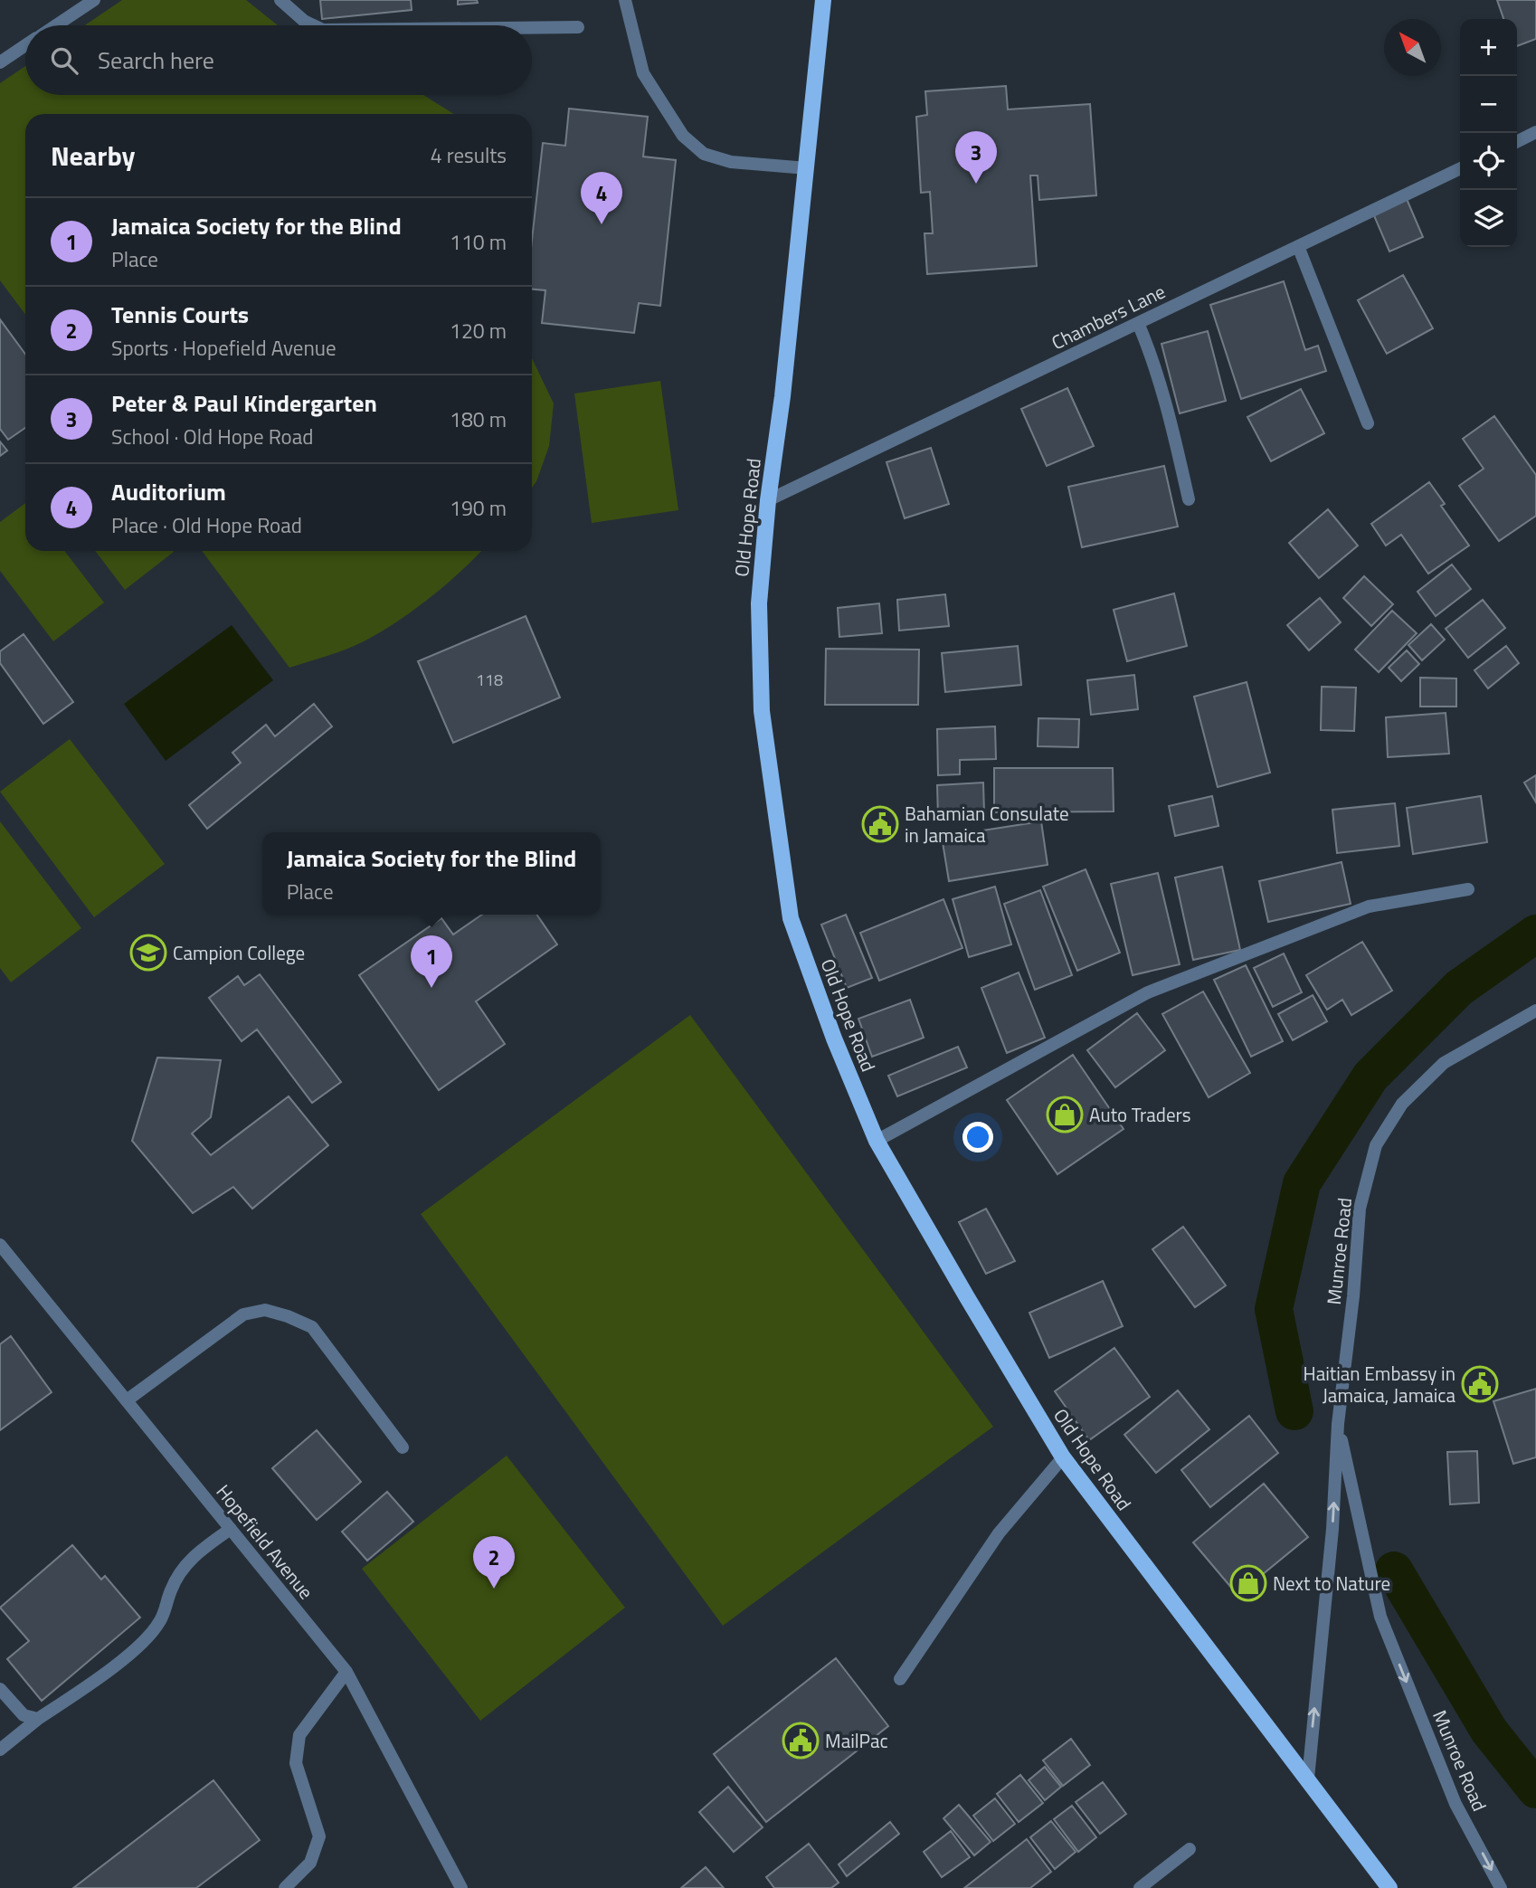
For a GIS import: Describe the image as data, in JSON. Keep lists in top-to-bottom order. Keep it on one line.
{"streets":{"main road":["Old Hope Road"],"street":["Chambers Lane","Munroe Road","Hopefield Avenue"]},"crossings":[["Chambers Lane","Old Hope Road"],["Old Hope Road","Munroe Road"]],"places":{"public building":["Bahamian Consulate in Jamaica","Haitian Embassy in Jamaica, Jamaica","MailPac"],"school or university":["Campion College"],"shop":["Auto Traders","Next to Nature"]},"house_numbers":["118"],"north":"top left","page":{"map_buttons":["+","−"],"search":"Search here","heading":["Nearby","4 results"],"pins":["3","4","1","2"],"list":[{"mark":"1","name":"Jamaica Society for the Blind","note":"Place","value":"110 m"},{"mark":"2","name":"Tennis Courts","note":"Sports · Hopefield Avenue","value":"120 m"},{"mark":"3","name":"Peter & Paul Kindergarten","note":"School · Old Hope Road","value":"180 m"},{"mark":"4","name":"Auditorium","note":"Place · Old Hope Road","value":"190 m"}],"popup":["Jamaica Society for the Blind","Place"]}}
